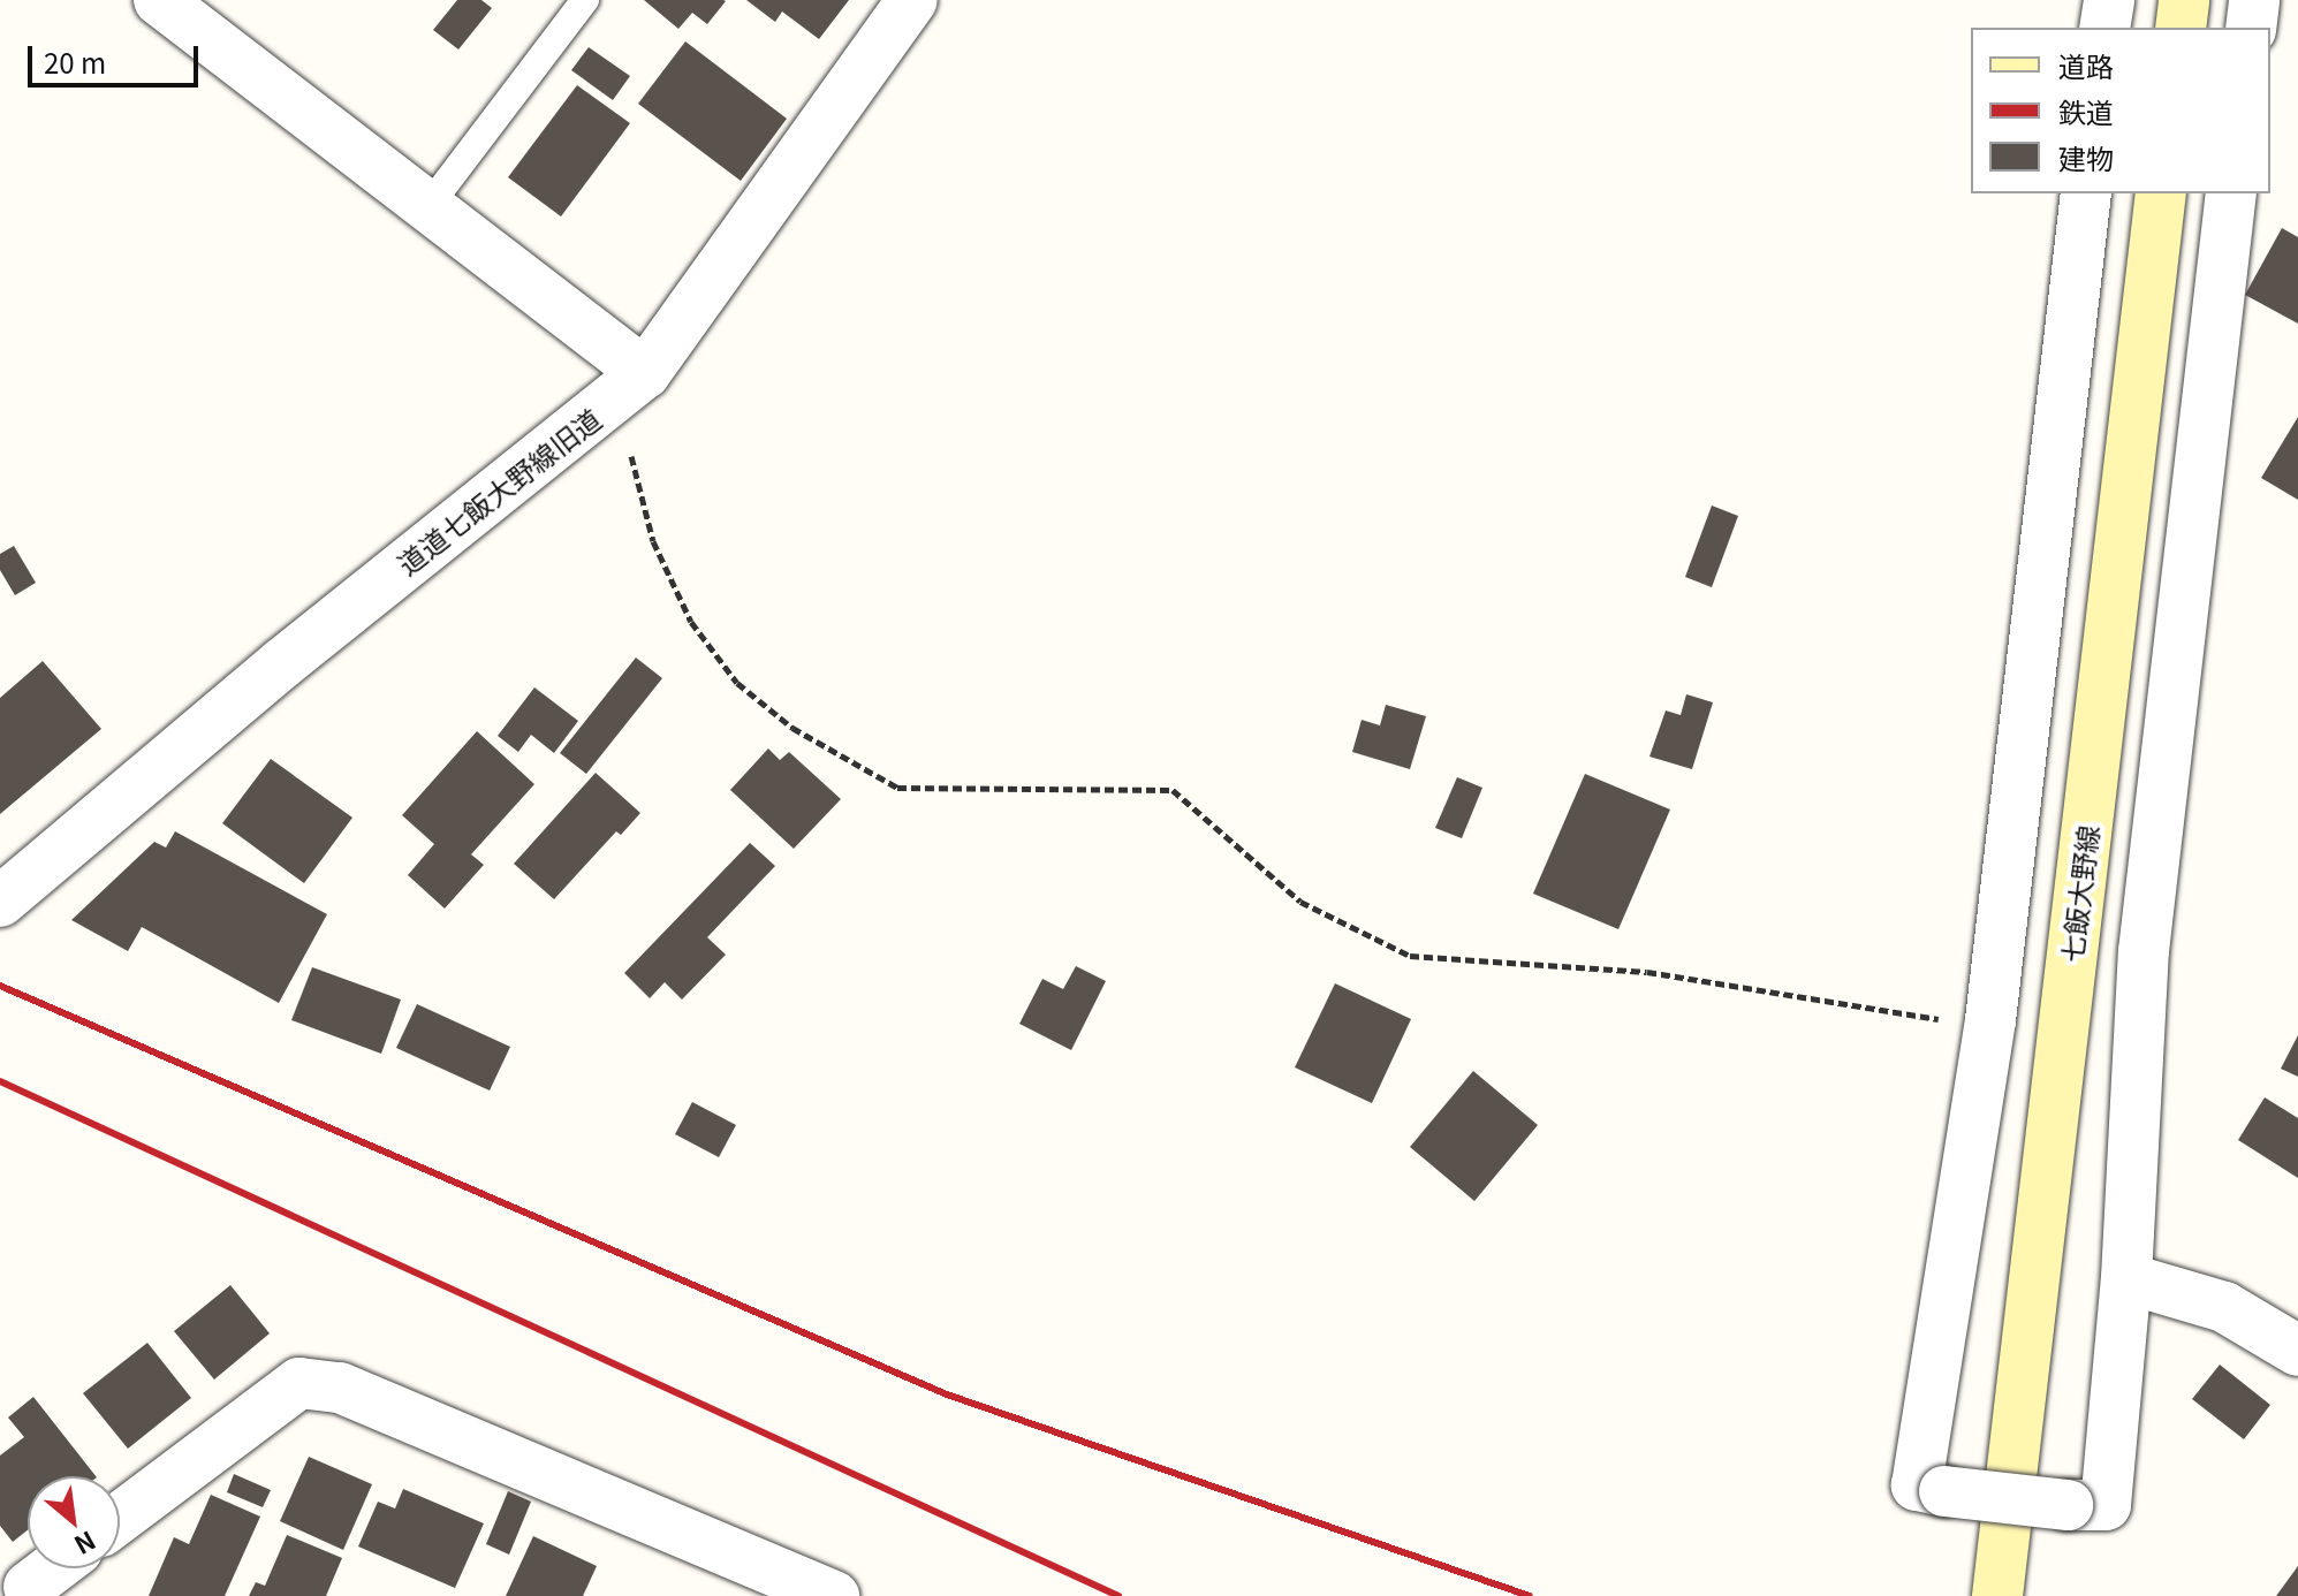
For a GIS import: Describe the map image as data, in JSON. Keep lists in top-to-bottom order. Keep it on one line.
{"streets":{"main road":["七飯大野線"],"street":["道道七飯大野線旧道"]},"legend":["道路","鉄道","建物"],"scale_bar":"20 m","north":"bottom right"}
